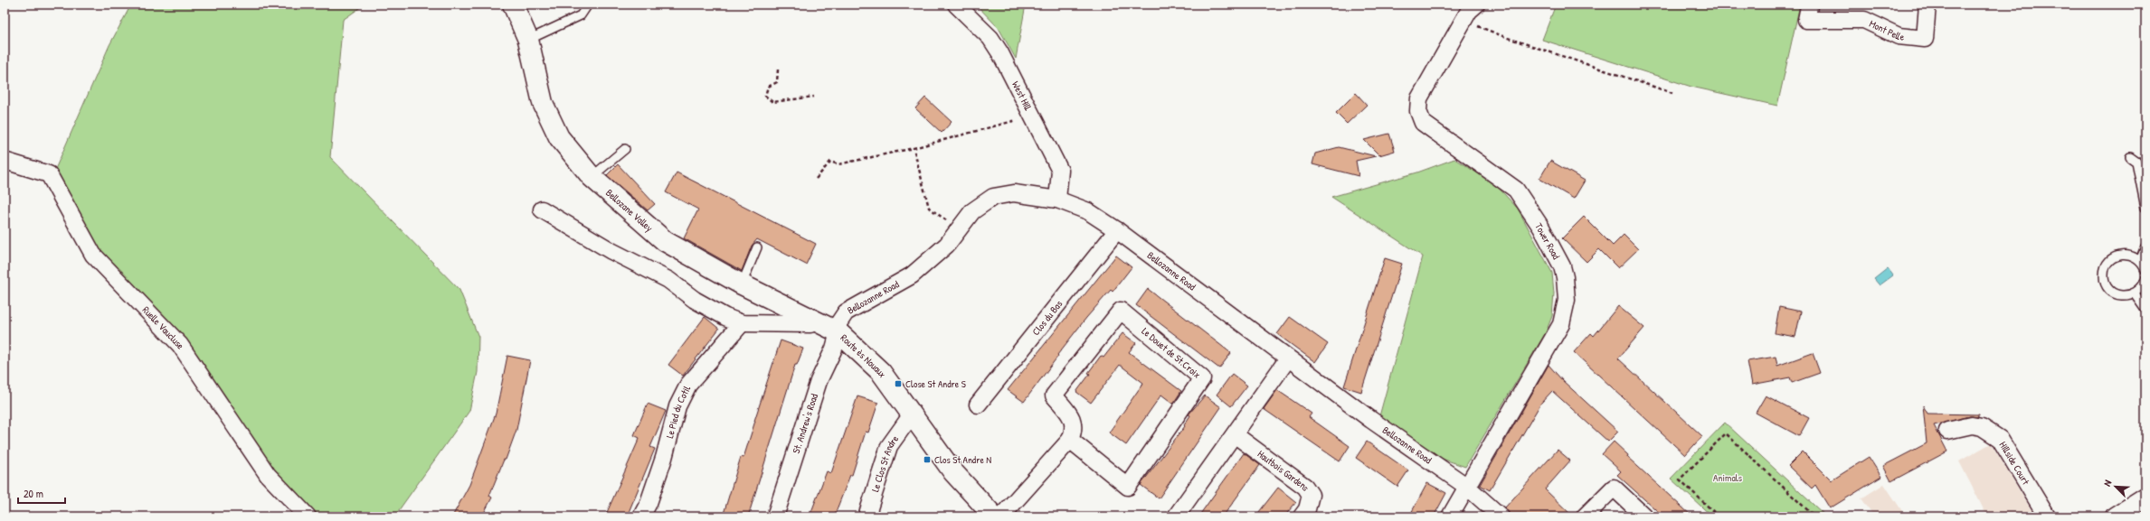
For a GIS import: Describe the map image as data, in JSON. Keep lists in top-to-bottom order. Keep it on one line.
{"streets":{"street":["Mont Pelle","West Hill","Bellozane Valley","Tower Road","Bellozanne Road","Clos du Bas","Ruelle Vaucluse","Le Douet de St.Croix","Route ès Nouaux","Le Pied du Cotil","St. Andrew's Road","Hillside Court","Le Clos St Andre","Hautbois Gardens"]},"crossings":[["West Hill","Bellozanne Road"],["Bellozane Valley","Bellozanne Road"],["Bellozane Valley","Route ès Nouaux"],["Bellozane Valley","St. Andrew's Road"],["Tower Road","Bellozanne Road"],["Bellozanne Road","Clos du Bas"],["Bellozanne Road","Route ès Nouaux"],["Bellozanne Road","St. Andrew's Road"],["Route ès Nouaux","St. Andrew's Road"],["Route ès Nouaux","Le Clos St Andre"]],"parks":["Animals"],"places":{"transit":["Close St Andre S","Clos St Andre N"]},"scale_bar":"20 m","north":"top left"}
